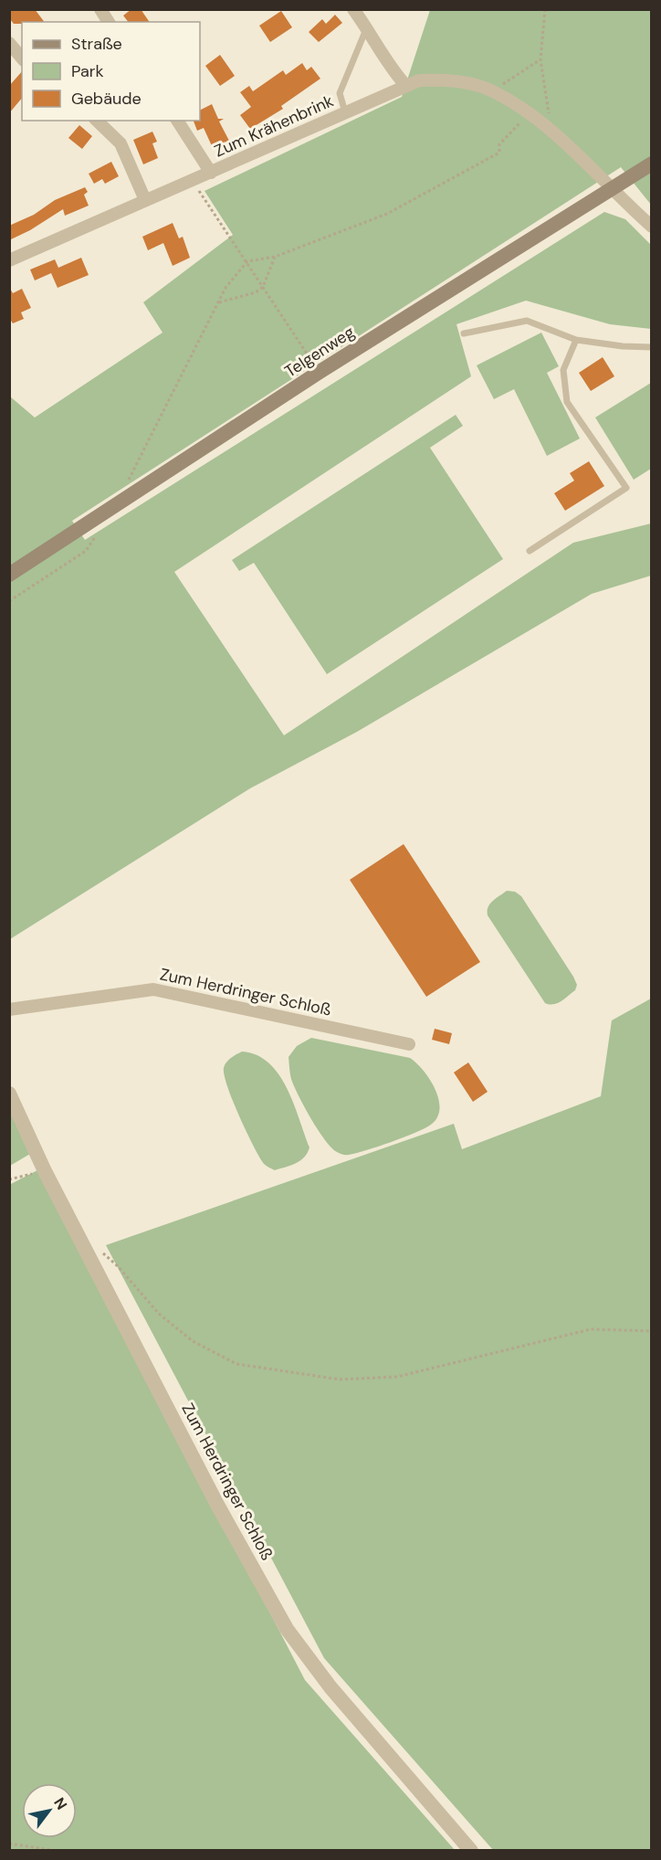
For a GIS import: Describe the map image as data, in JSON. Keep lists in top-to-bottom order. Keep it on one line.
{"streets":{"main road":["Telgenweg"],"street":["Zum Krähenbrink","Zum Herdringer Schloß"]},"crossings":[["Zum Krähenbrink","Telgenweg"]],"legend":["Straße","Park","Gebäude"],"north":"top right"}
